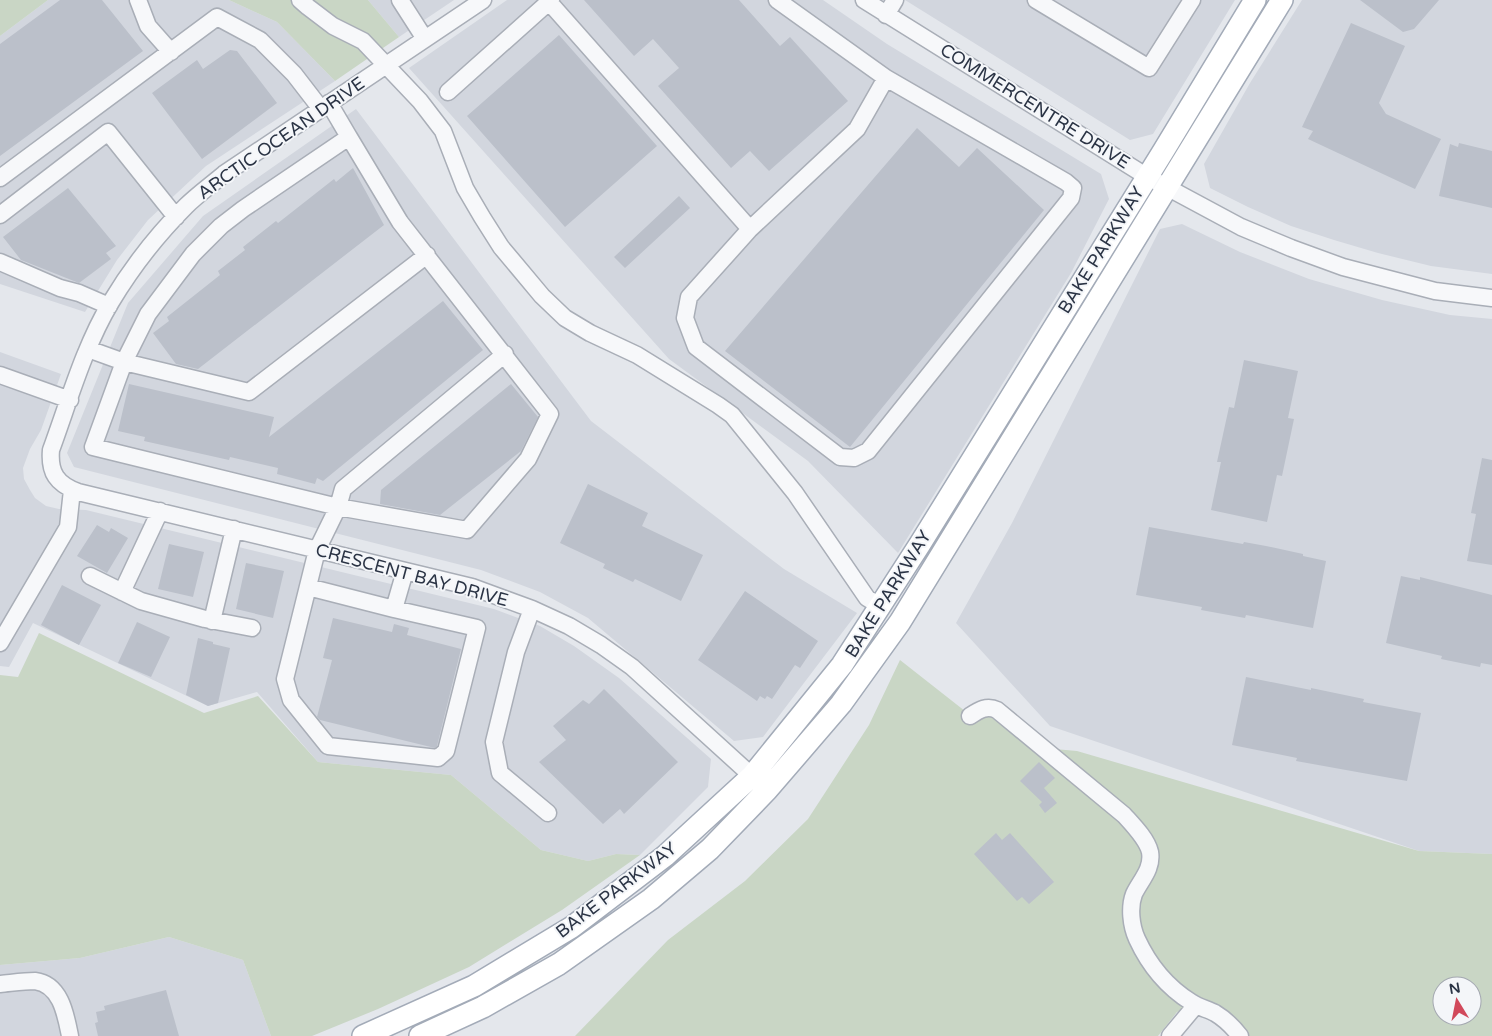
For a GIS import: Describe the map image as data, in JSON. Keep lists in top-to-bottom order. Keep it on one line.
{"streets":{"main road":["BAKE PARKWAY"],"street":["COMMERCENTRE DRIVE","ARCTIC OCEAN DRIVE","CRESCENT BAY DRIVE"]},"crossings":[["COMMERCENTRE DRIVE","BAKE PARKWAY"],["ARCTIC OCEAN DRIVE","CRESCENT BAY DRIVE"],["BAKE PARKWAY","CRESCENT BAY DRIVE"]],"north":"top"}
